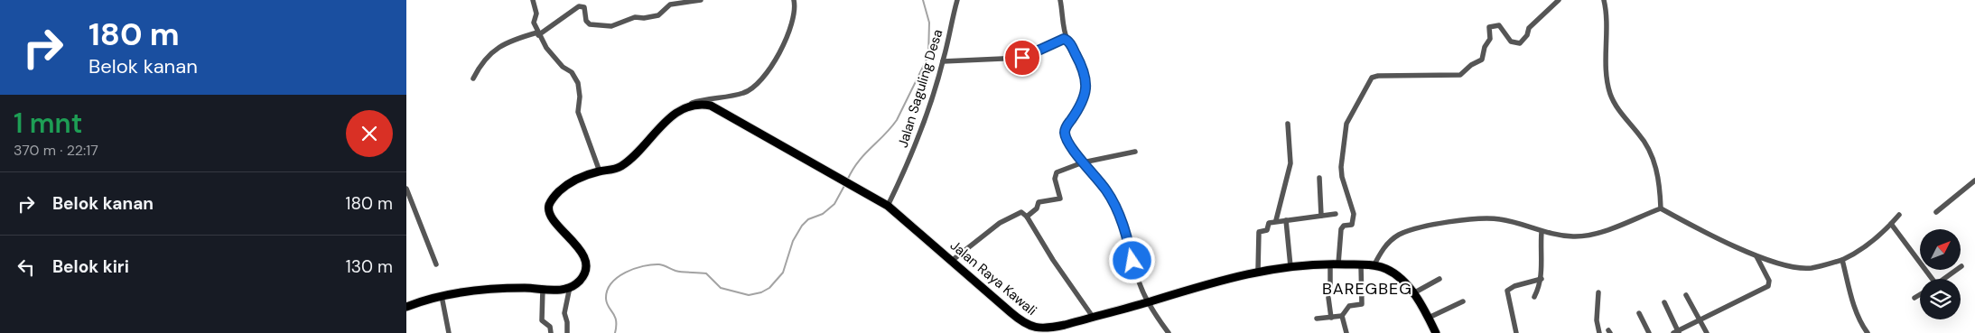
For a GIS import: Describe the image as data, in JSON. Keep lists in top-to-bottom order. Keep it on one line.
{"streets":{"highway":["Jalan Raya Kawali"],"street":["Jalan Saguling Desa"]},"crossings":[["Jalan Saguling Desa","Jalan Raya Kawali"]],"districts":["BAREGBEG"],"north":"top right","page":{"turn":["180 m","Belok kanan"],"heading":["1 mnt","370 m · 22:17"],"list":[{"name":"Belok kanan","value":"180 m"},{"name":"Belok kiri","value":"130 m"}]}}
